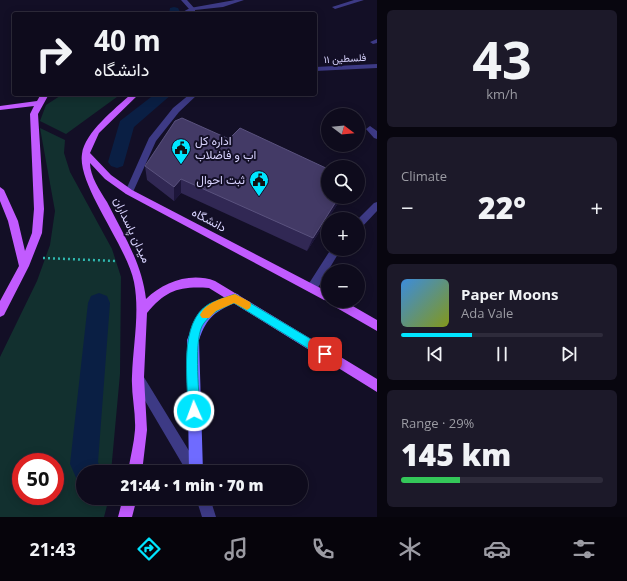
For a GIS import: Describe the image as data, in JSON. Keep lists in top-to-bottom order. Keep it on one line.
{"streets":{"main road":["دانشگاه","میدان پاسداران"],"street":["فلسطین ۱۱"]},"crossings":[["دانشگاه","میدان پاسداران"]],"places":{"public building":["اداره کل اب و فاضلاب","ثبت احوال"]},"north":"right","page":{"tile":[["43","km/h"],"Climate",["Range · 29%","145 km"]],"turn":["40 m","دانشگاه"],"map_buttons":["+","−"],"heat":["−","22°","+"],"song":["Paper Moons","Ada Vale"],"limit":"50","trip":"21:44 · 1 min · 70 m","tabs":"21:43"}}
